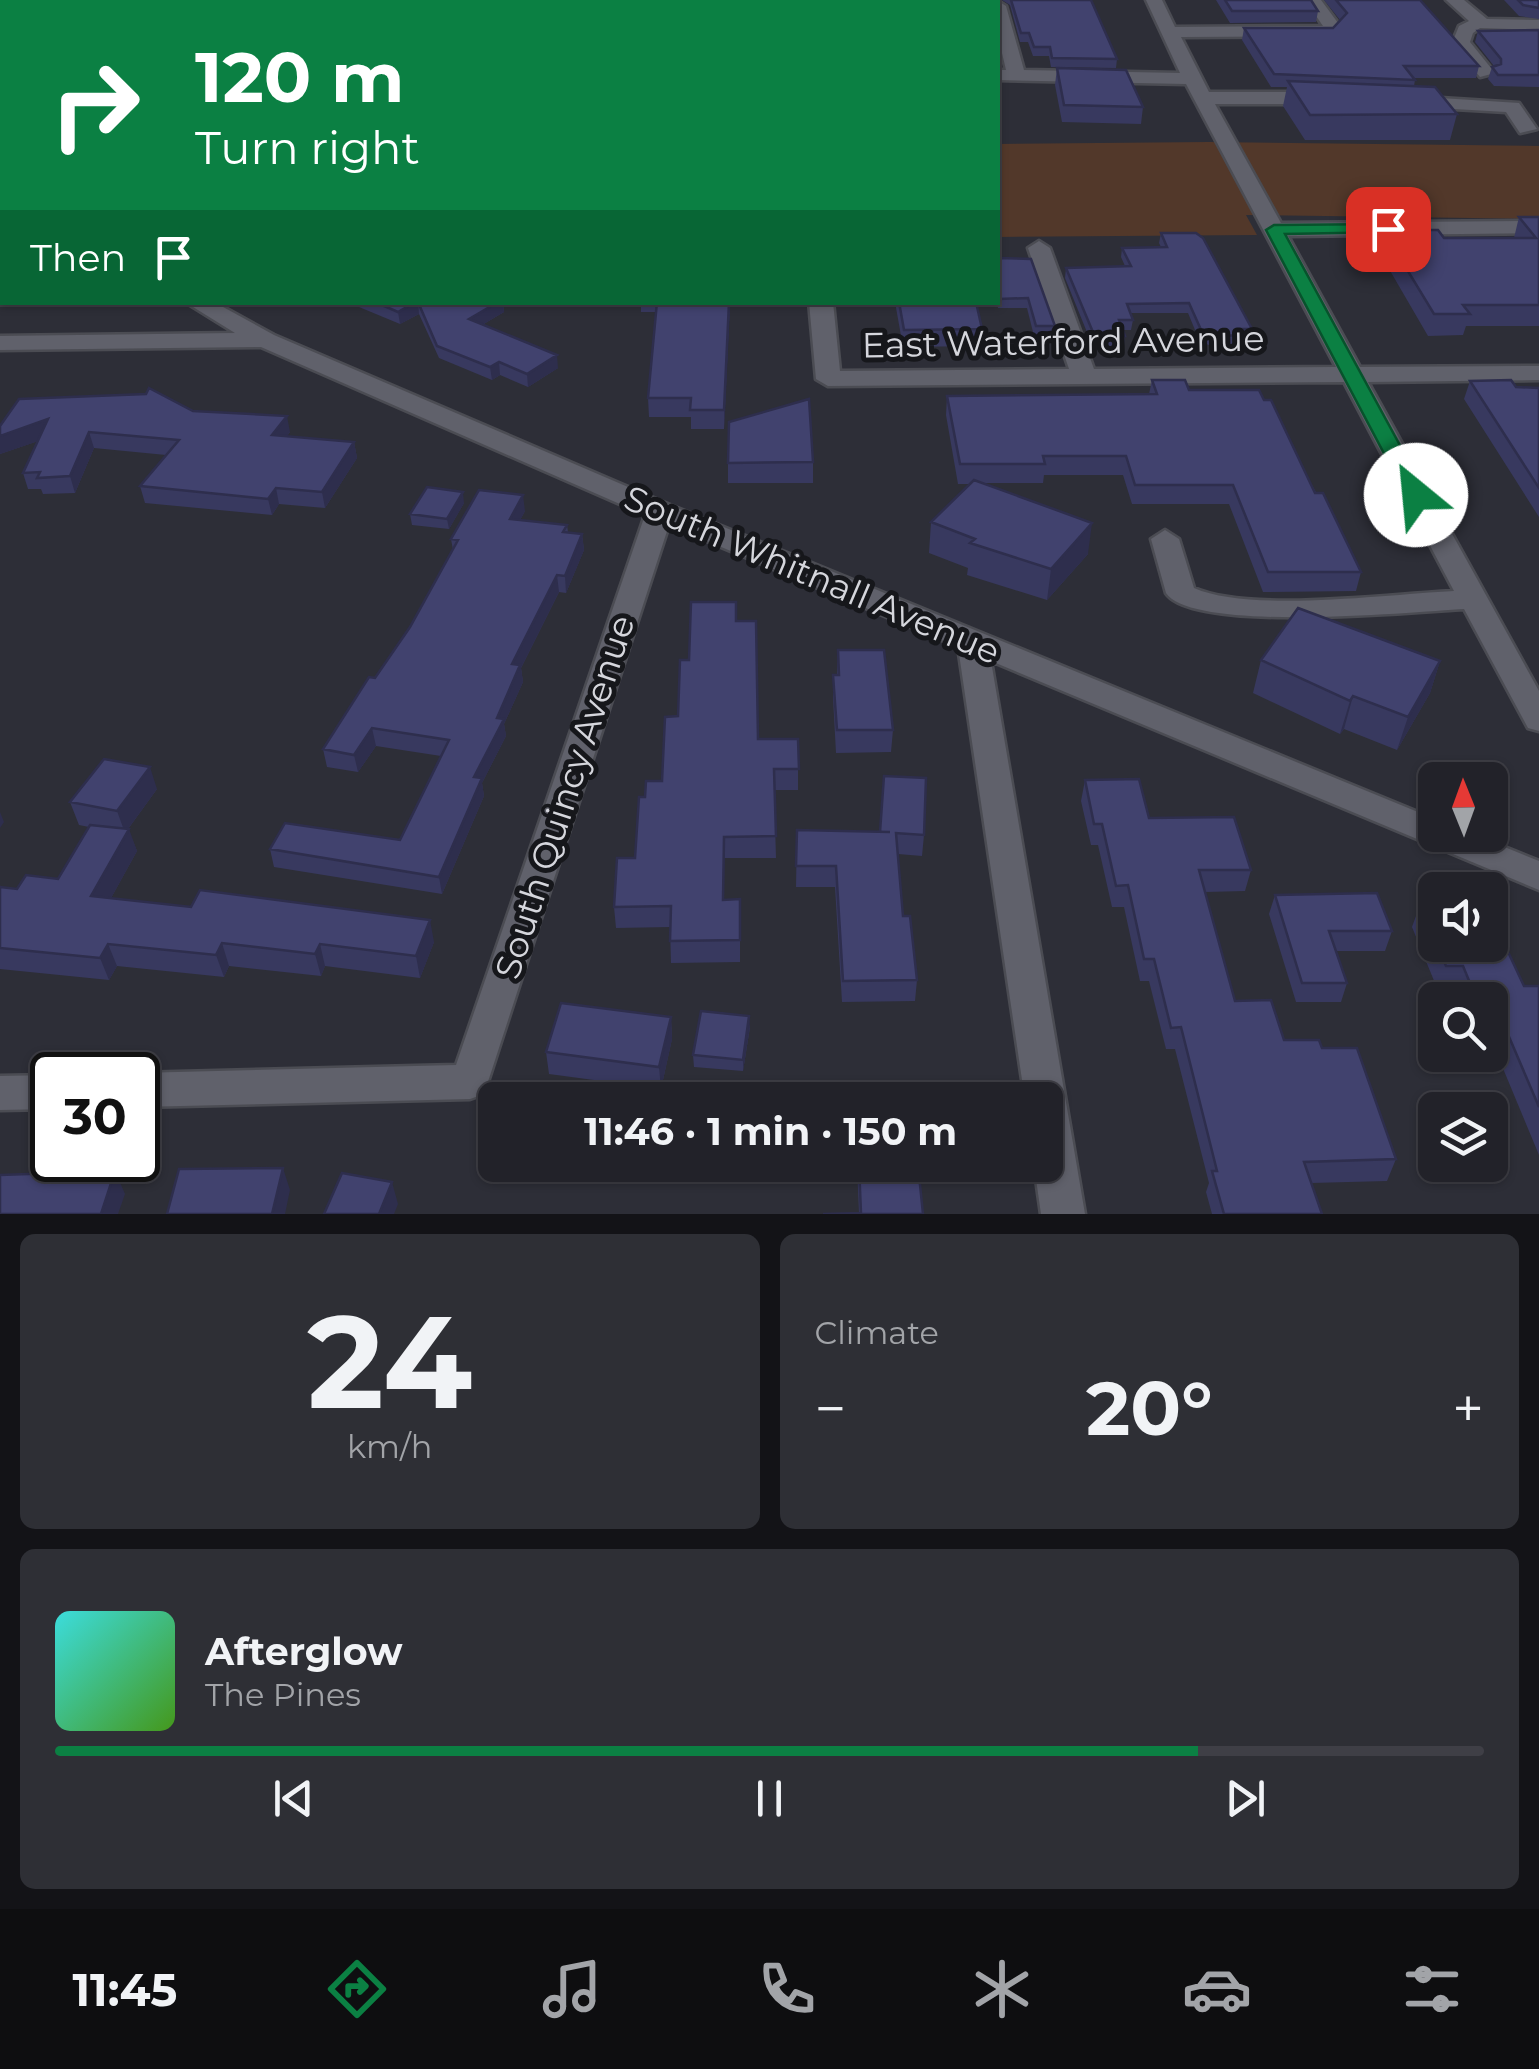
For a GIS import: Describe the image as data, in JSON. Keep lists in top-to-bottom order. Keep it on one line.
{"streets":{"street":["East Waterford Avenue","South Whitnall Avenue","South Quincy Avenue"]},"crossings":[["South Whitnall Avenue","South Quincy Avenue"]],"north":"top","page":{"turn":["120 m","Turn right"],"then":"Then","limit":"30","trip":"11:46 · 1 min · 150 m","tile":[["24","km/h"],"Climate"],"heat":["−","20°","+"],"song":["Afterglow","The Pines"],"tabs":"11:45"}}
